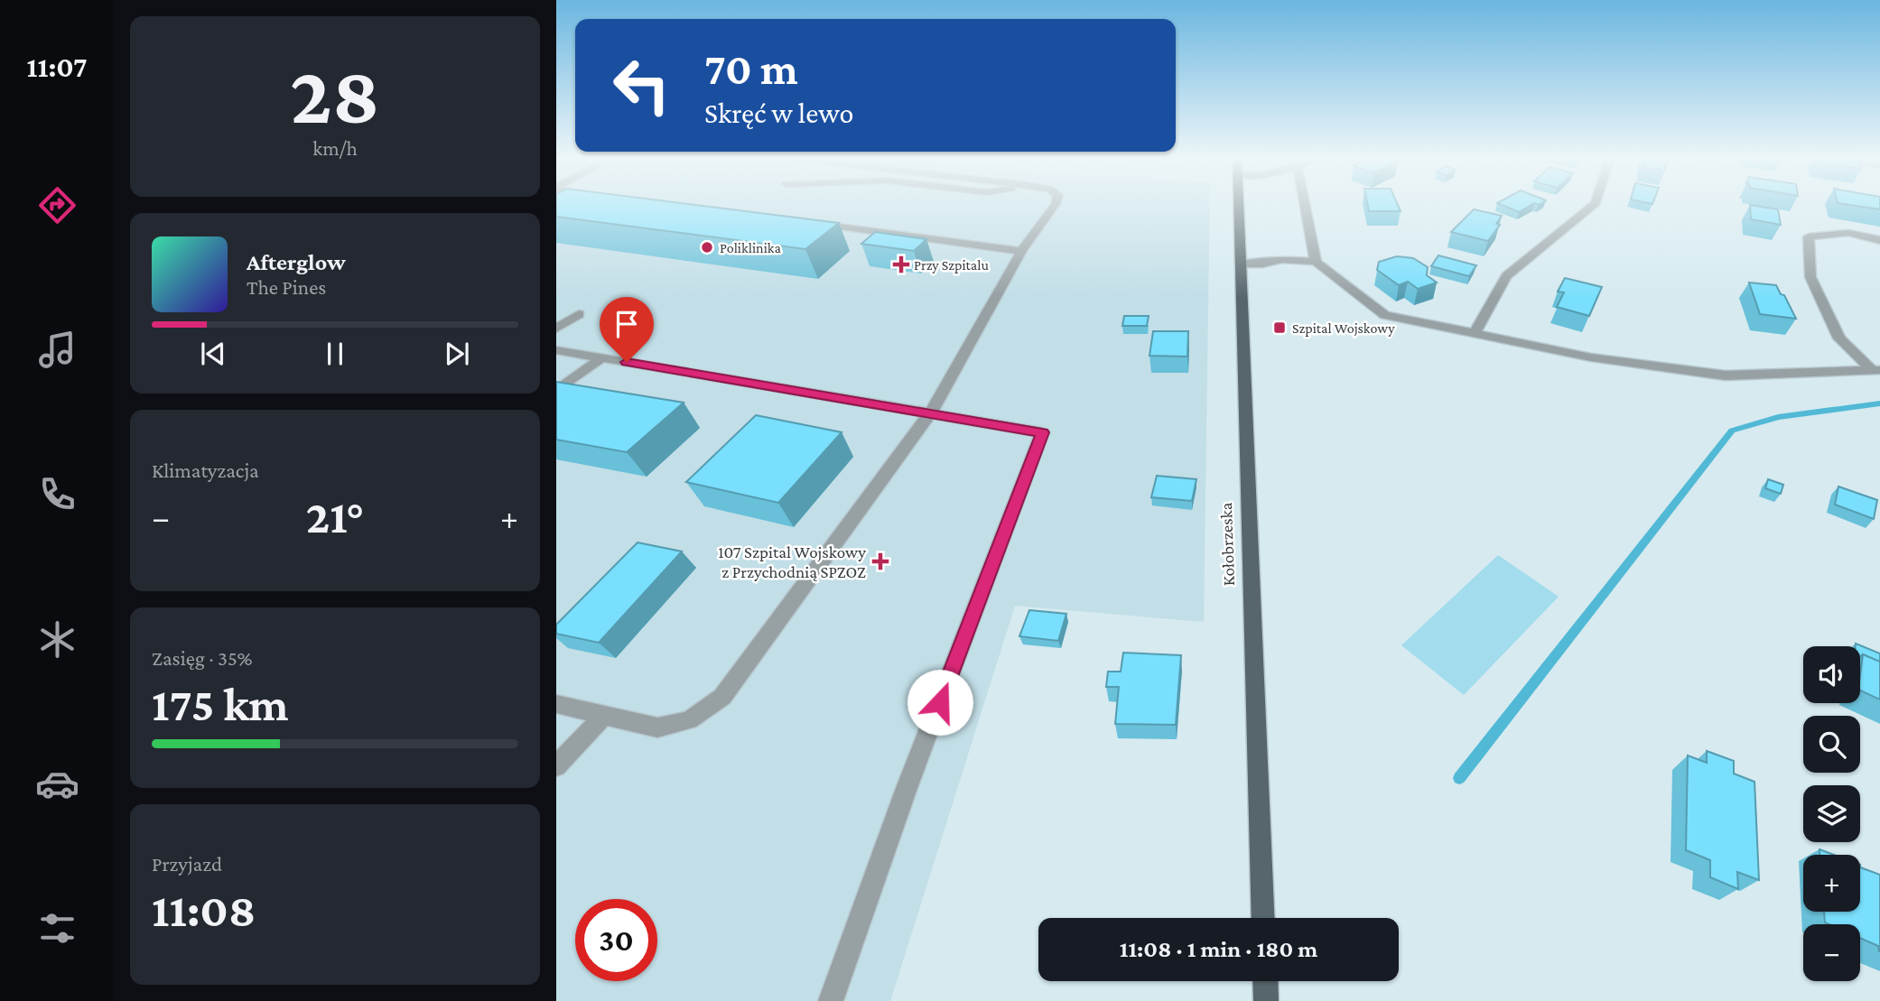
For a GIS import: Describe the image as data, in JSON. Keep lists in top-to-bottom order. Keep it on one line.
{"streets":{"main road":["Kołobrzeska"]},"places":{"other":["Poliklinika"],"health":["Przy Szpitalu","107 Szpital Wojskowy z Przychodnią SPZOZ"],"transit":["Szpital Wojskowy"]},"page":{"tabs":"11:07","tile":[["28","km/h"],"Klimatyzacja",["Zasięg · 35%","175 km"],["Przyjazd","11:08"]],"turn":["70 m","Skręć w lewo"],"song":["Afterglow","The Pines"],"heat":["−","21°","+"],"map_buttons":["+","−"],"limit":"30","trip":"11:08 · 1 min · 180 m"}}
